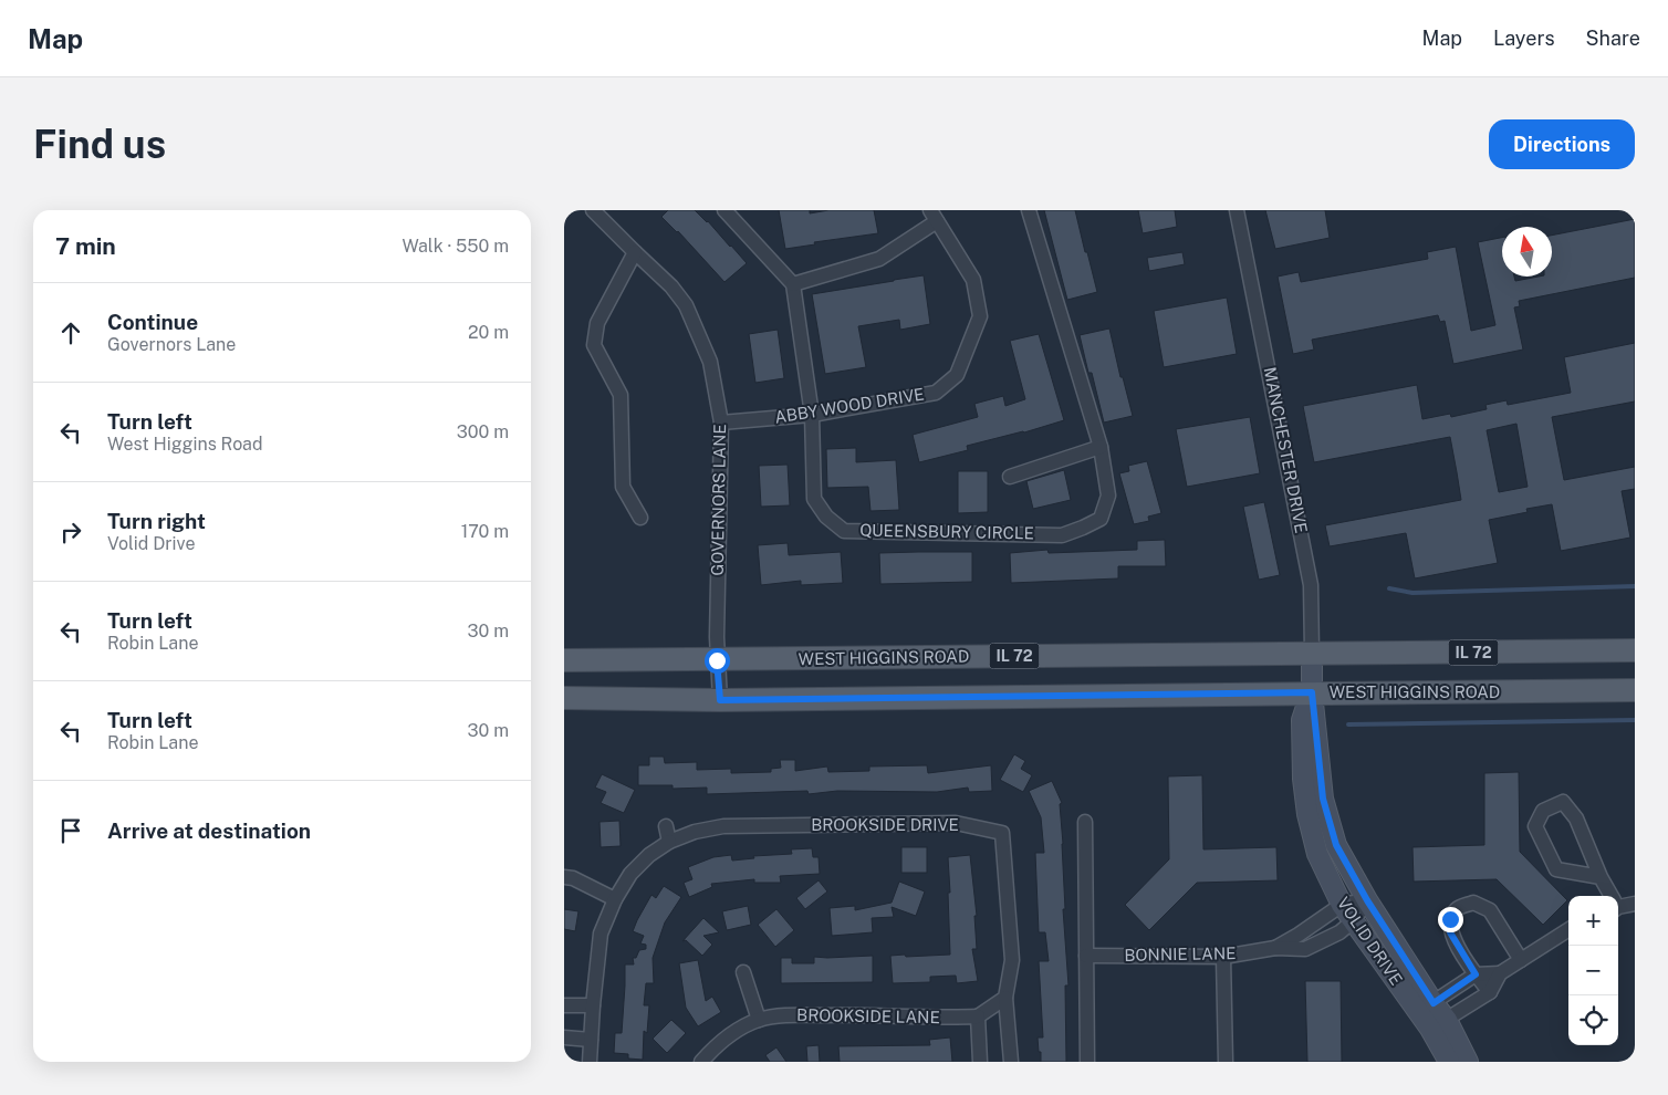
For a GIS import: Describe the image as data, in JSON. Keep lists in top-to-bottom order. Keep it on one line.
{"streets":{"main road":["IL 72","WEST HIGGINS ROAD"],"street":["ABBY WOOD DRIVE","MANCHESTER DRIVE","GOVERNORS LANE","QUEENSBURY CIRCLE","BROOKSIDE DRIVE","VOLID DRIVE","BONNIE LANE","BROOKSIDE LANE"]},"crossings":[["ABBY WOOD DRIVE","GOVERNORS LANE"],["ABBY WOOD DRIVE","QUEENSBURY CIRCLE"],["MANCHESTER DRIVE","WEST HIGGINS ROAD"],["MANCHESTER DRIVE","VOLID DRIVE"],["GOVERNORS LANE","WEST HIGGINS ROAD"],["WEST HIGGINS ROAD","VOLID DRIVE"],["VOLID DRIVE","BONNIE LANE"]],"north":"top","page":{"header":"Map","nav":["Map","Layers","Share"],"buttons":"Directions","title":"Find us","heading":["7 min","Walk · 550 m"],"list":[["Continue","Governors Lane","20 m"],["Turn left","West Higgins Road","300 m"],["Turn right","Volid Drive","170 m"],["Turn left","Robin Lane","30 m"],["Turn left","Robin Lane","30 m"],"Arrive at destination"],"map_buttons":["+","−"]}}
